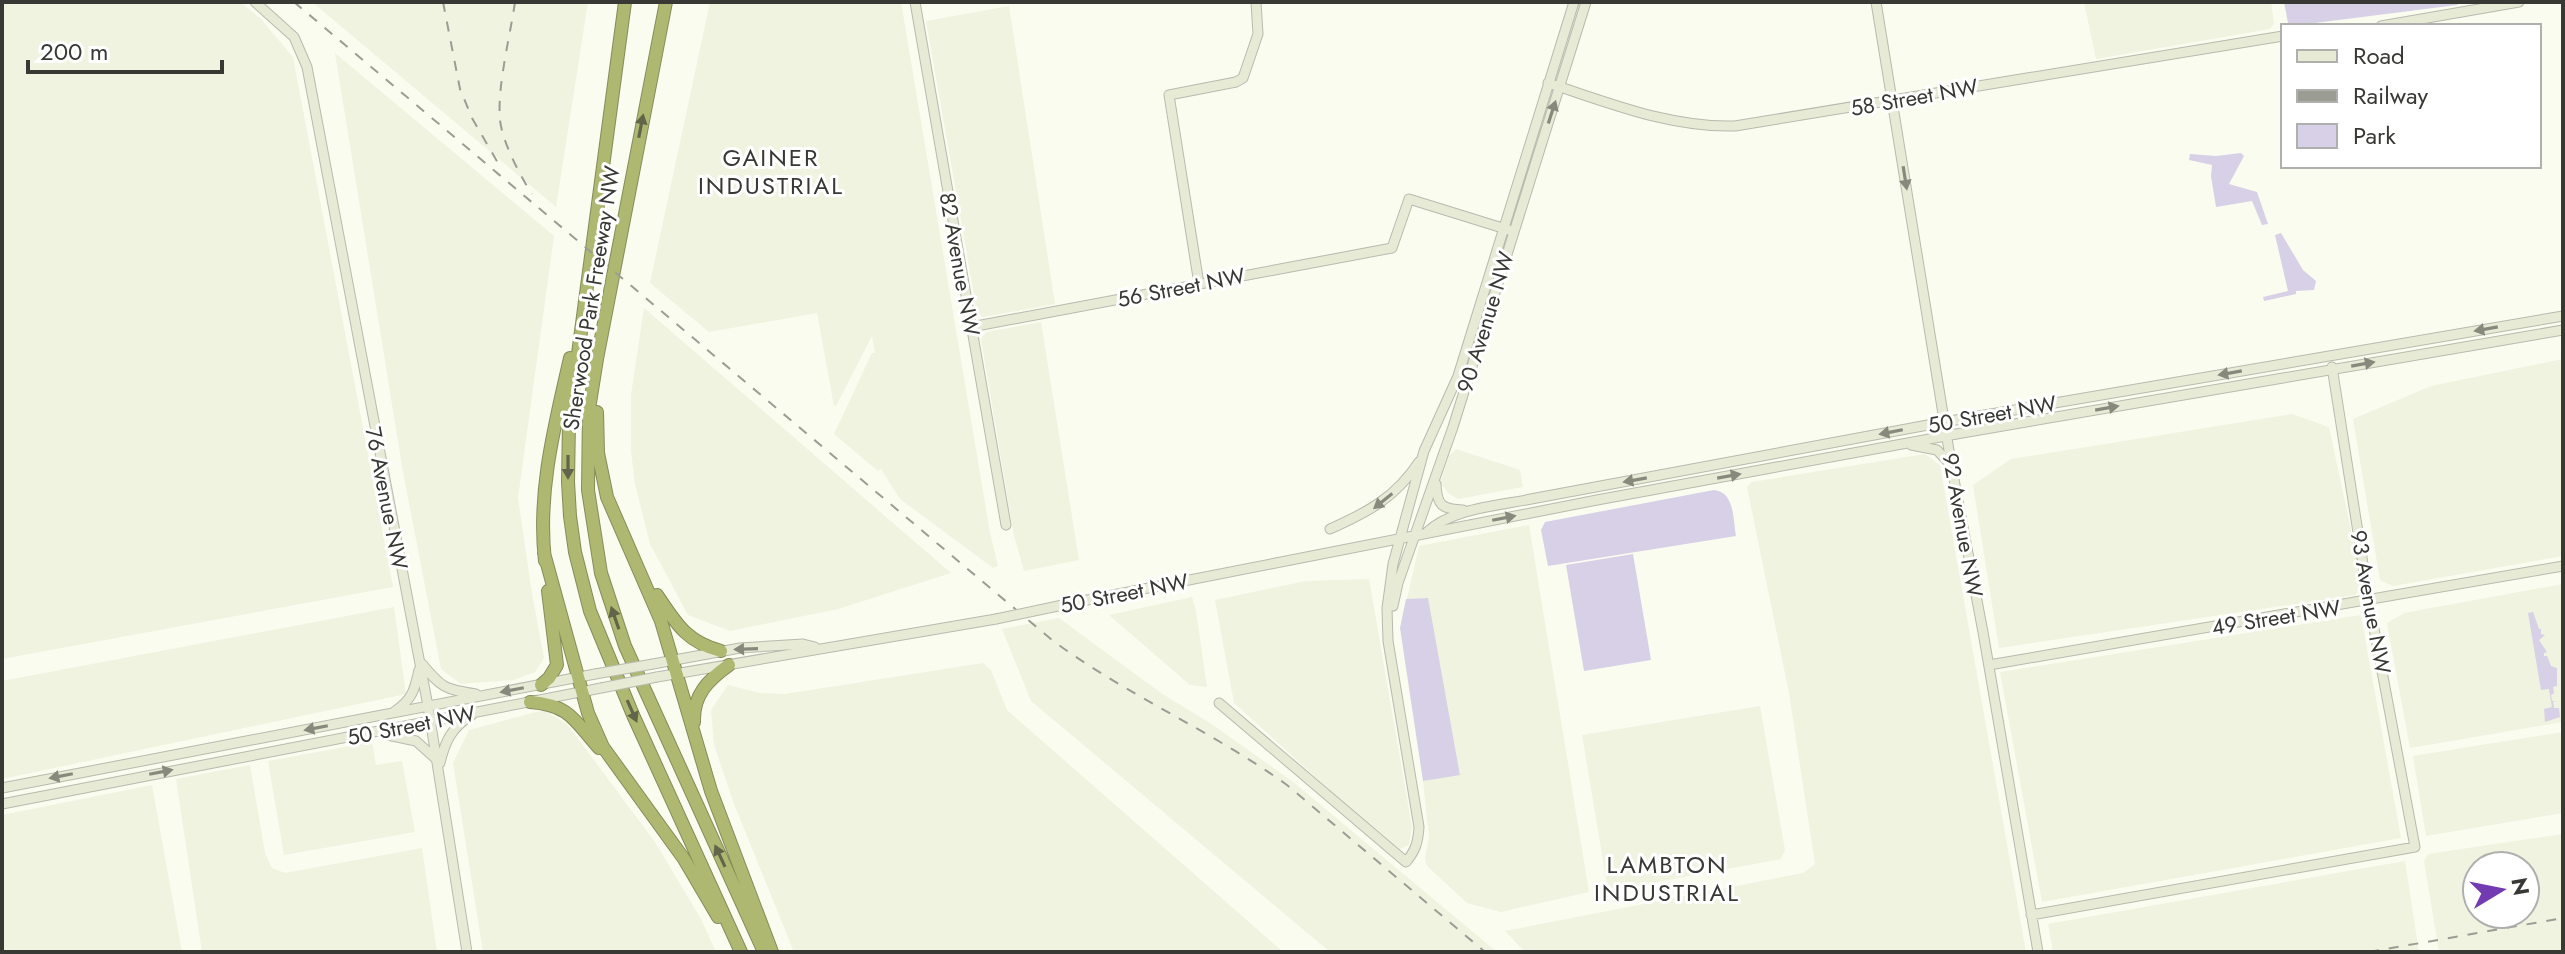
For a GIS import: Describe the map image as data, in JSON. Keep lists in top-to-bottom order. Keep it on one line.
{"streets":{"highway":["Sherwood Park Freeway NW"],"main road":["58 Street NW","82 Avenue NW","56 Street NW","90 Avenue NW","50 Street NW","76 Avenue NW","92 Avenue NW","93 Avenue NW","49 Street NW"]},"crossings":[["58 Street NW","90 Avenue NW"],["58 Street NW","92 Avenue NW"],["82 Avenue NW","56 Street NW"],["56 Street NW","90 Avenue NW"],["90 Avenue NW","50 Street NW"],["50 Street NW","76 Avenue NW"],["50 Street NW","92 Avenue NW"],["50 Street NW","93 Avenue NW"],["92 Avenue NW","93 Avenue NW"],["92 Avenue NW","49 Street NW"],["93 Avenue NW","49 Street NW"]],"districts":["GAINER INDUSTRIAL","LAMBTON INDUSTRIAL"],"legend":["Road","Railway","Park"],"scale_bar":"200 m","north":"right"}
